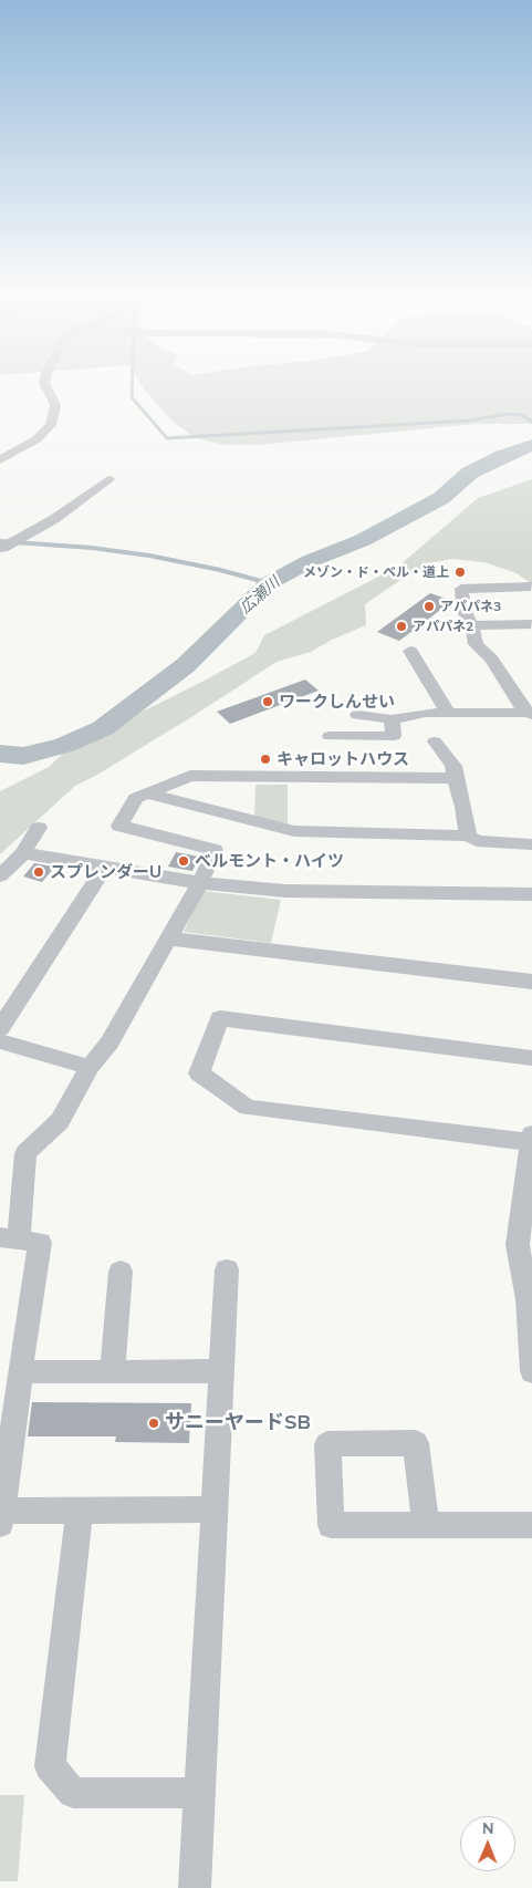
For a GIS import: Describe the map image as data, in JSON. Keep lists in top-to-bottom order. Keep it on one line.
{"water":["広瀬川"],"places":["メゾン・ド・ベル・道上","アパパネ3","アパパネ2","ワークしんせい","キャロットハウス","ベルモント・ハイツ","スプレンダーU","サニーヤードSB"],"north":"top"}
